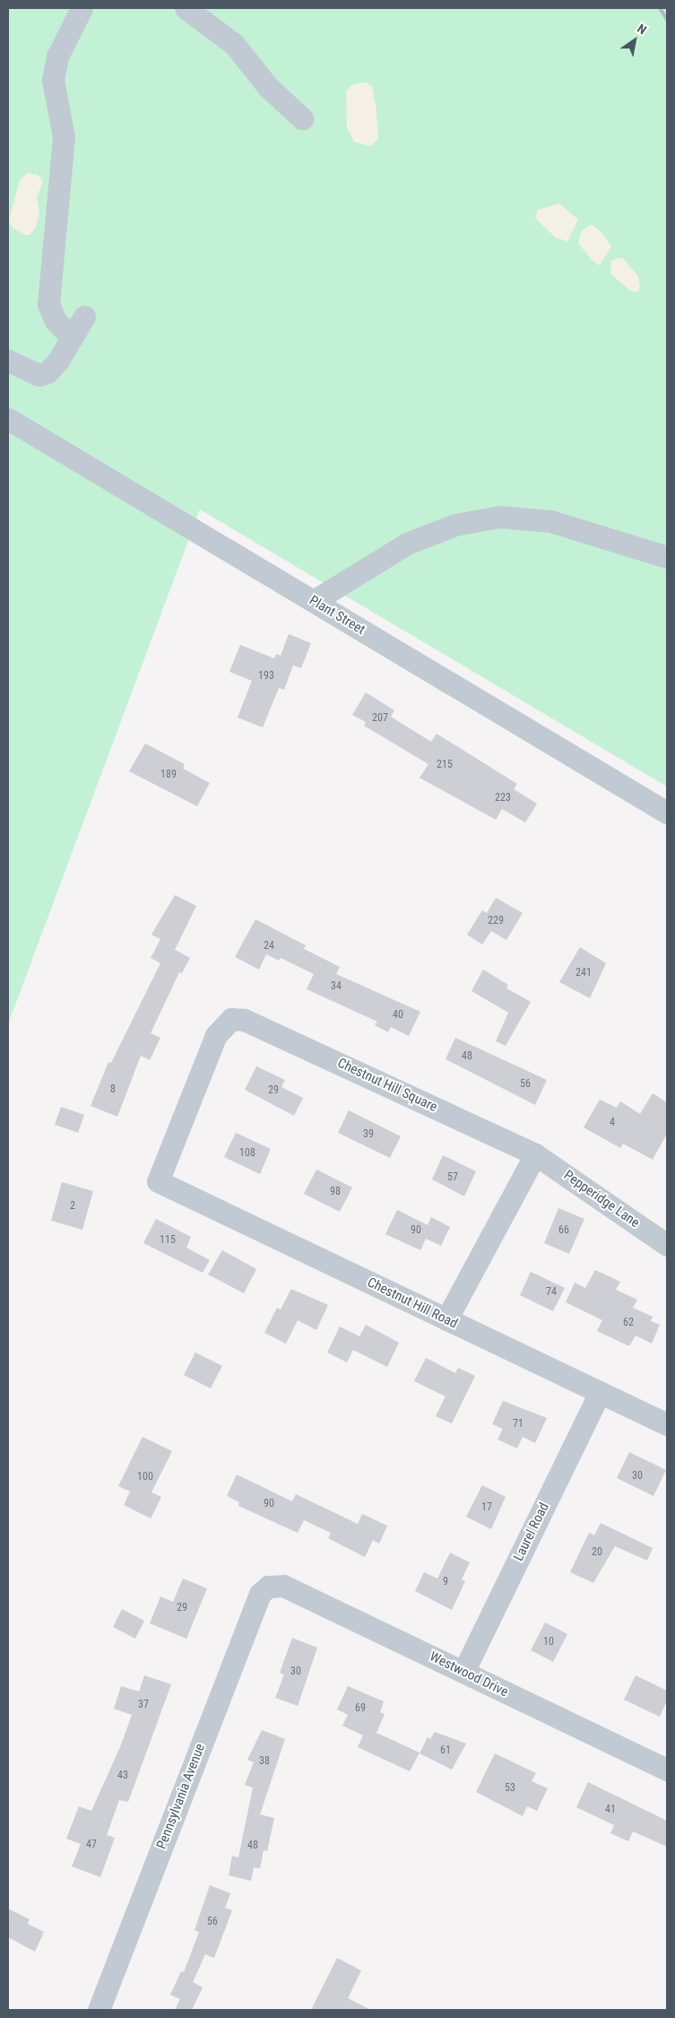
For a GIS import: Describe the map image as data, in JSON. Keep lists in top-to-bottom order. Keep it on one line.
{"streets":{"street":["Plant Street","Chestnut Hill Square","Pepperidge Lane","Chestnut Hill Road","Laurel Road","Westwood Drive","Pennsylvania Avenue"]},"crossings":[["Chestnut Hill Square","Pepperidge Lane"],["Chestnut Hill Square","Chestnut Hill Road"],["Chestnut Hill Road","Laurel Road"],["Laurel Road","Westwood Drive"],["Westwood Drive","Pennsylvania Avenue"]],"house_numbers":["193","207","215","189","223","229","24","241","34","40","48","56","8","29","4","39","108","57","98","2","90","66","115","74","62","71","30","100","90","17","20","9","29","10","30","37","69","61","38","43","53","41","47","48","56"],"north":"top right"}
